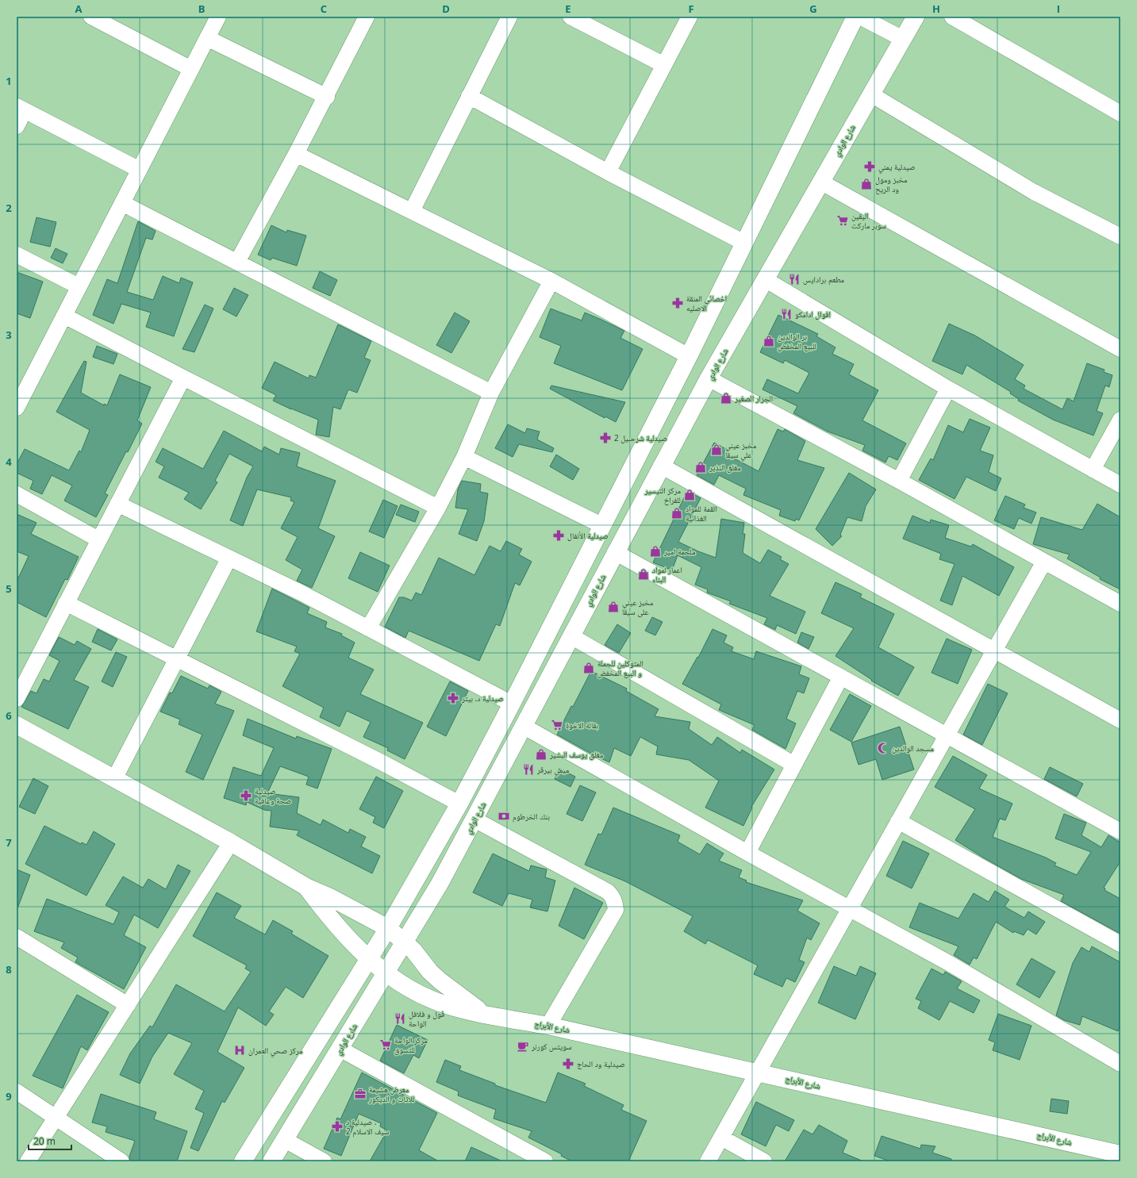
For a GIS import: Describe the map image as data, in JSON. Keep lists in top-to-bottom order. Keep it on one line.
{"streets":{"main road":["شارع الوادي","شارع الأبراج"]},"crossings":[["شارع الوادي","شارع الأبراج"]],"places":{"pharmacy":["صيدلية يمني","اخصائي المنقة الاصليه","صيدلية شرحبيل 2","صيدلية الأنفال","صيدلية د. بيتر","صيدلية صحة وعافية","صيدلية ود الحاج","صيدلية د . سيف الاسلام 2"],"shop":["مخبز ومول ود الريح","بر الوالدين للبيع المخفض","الجزار الصغير","مخبز عيني علي سيقا","مغلق النذير","مركز التيسير للفراخ","القمة للمواد الغذائية","ملحمة امير","اعمار لمواد البناء","مخبز عيني على سيقا","المتوكلين للجملة و البيع المخفض","مغلق يوسف البشير"],"supermarket":["اليقين سوبر ماركت","بقالة الاخوة","مركز الواحة للتسوق"],"restaurant":["مطعم برادايس","افوال ادامكو","ميمي بيرقر","فول و فلافل الواحة"],"mosque":["مسجد الوالدين"],"bank":["بنك الخرطوم"],"cafe":["سويتس كورنر"],"hospital":["مركز صحي العمران"],"office":["معرض هشيمة للاثاث و الديكور"]},"scale_bar":"20 m","grid":{"columns":["A","B","C","D","E","F","G","H","I"],"rows":["1","2","3","4","5","6","7","8","9"]}}
